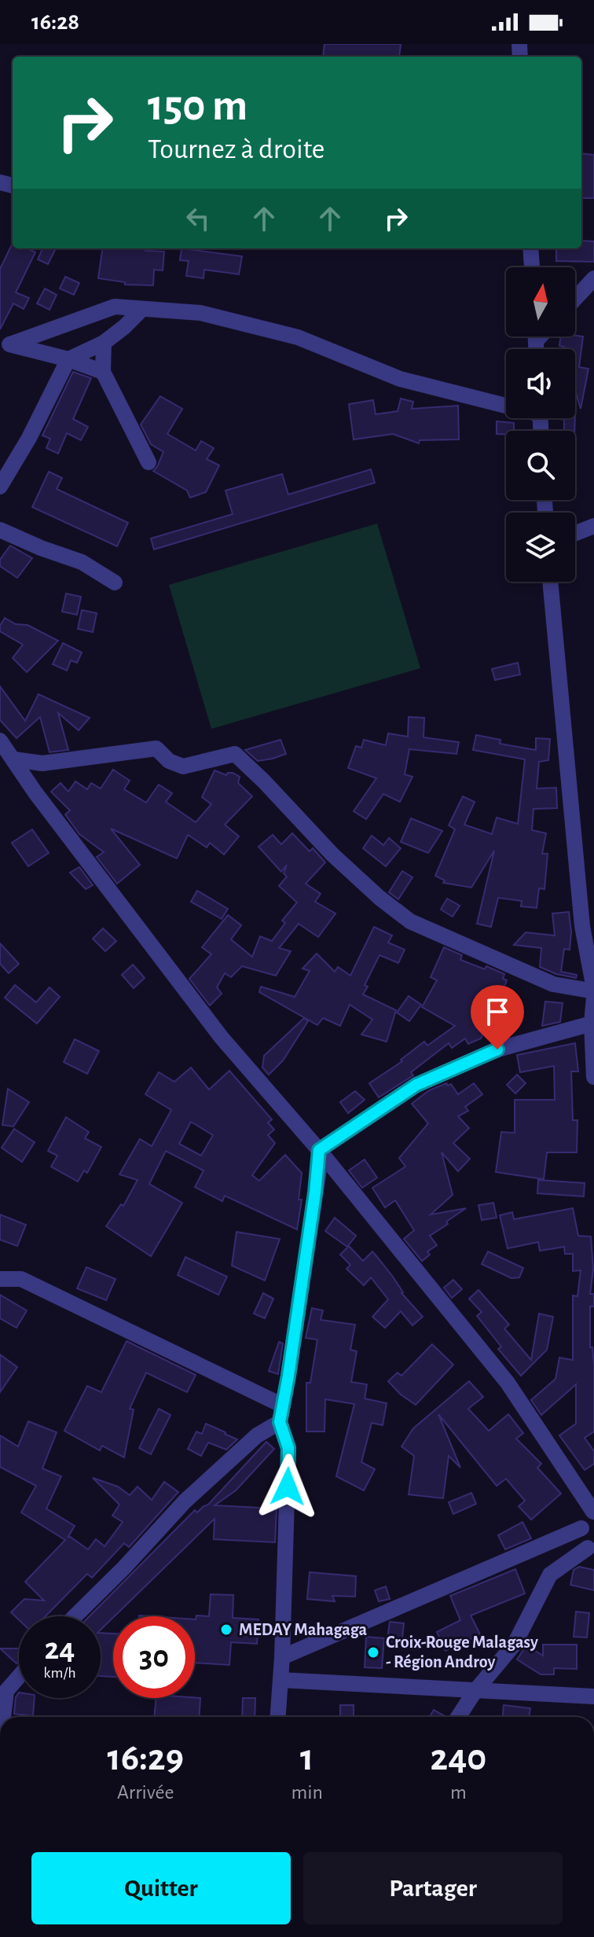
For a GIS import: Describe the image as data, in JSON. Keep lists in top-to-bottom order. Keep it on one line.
{"places":["MEDAY Mahagaga","Croix-Rouge Malagasy - Région Androy"],"north":"top","page":{"status":"16:28","turn":["150 m","Tournez à droite"],"speed":"24 km/h","limit":"30","eta":["16:29","Arrivée","1","min","240","m"],"buttons":["Quitter","Partager"]}}
